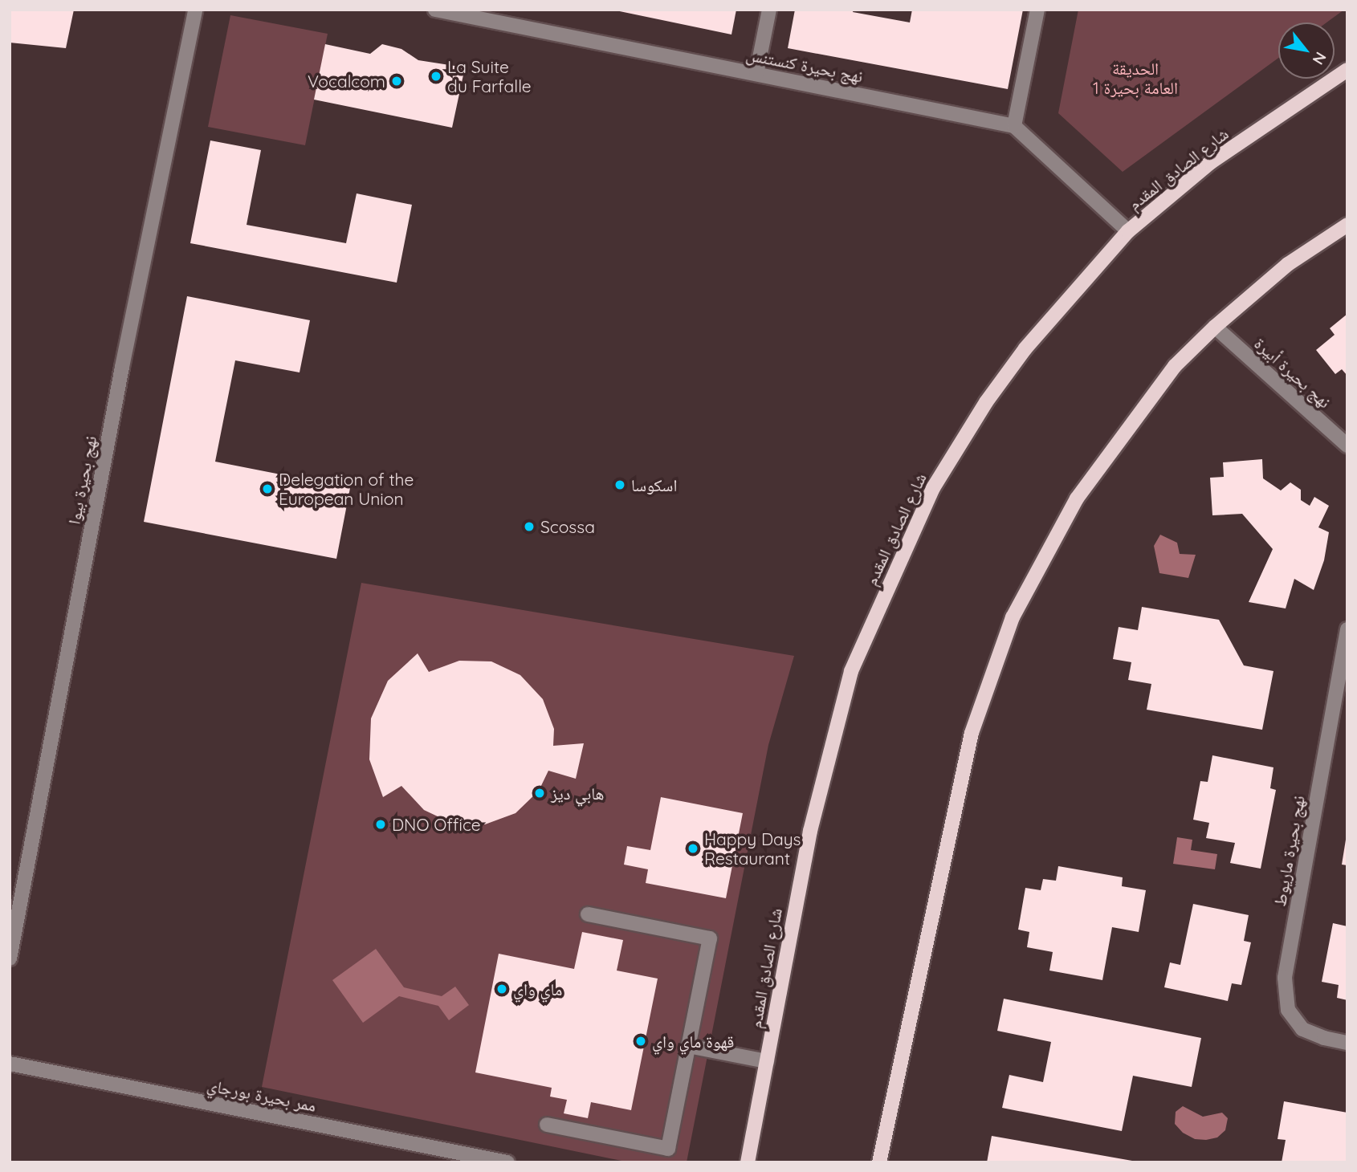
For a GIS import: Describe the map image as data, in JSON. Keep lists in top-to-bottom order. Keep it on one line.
{"streets":{"main road":["شارع الصادق المقدم"],"street":["نهج بحيرة كنستنس","نهج بحيرة أبيرة","نهج بحيرة بيوا","نهج بحيرة ماريوط","ممر بحيرة بورجاي"]},"parks":["الحديقة العامة بحيرة 1"],"places":["La Suite du Farfalle","Vocalcom","اسكوسا","Delegation of the European Union","Scossa","هابي ديز","DNO Office","Happy Days Restaurant","ماي واي","قهوة ماي واي"],"north":"bottom right"}
